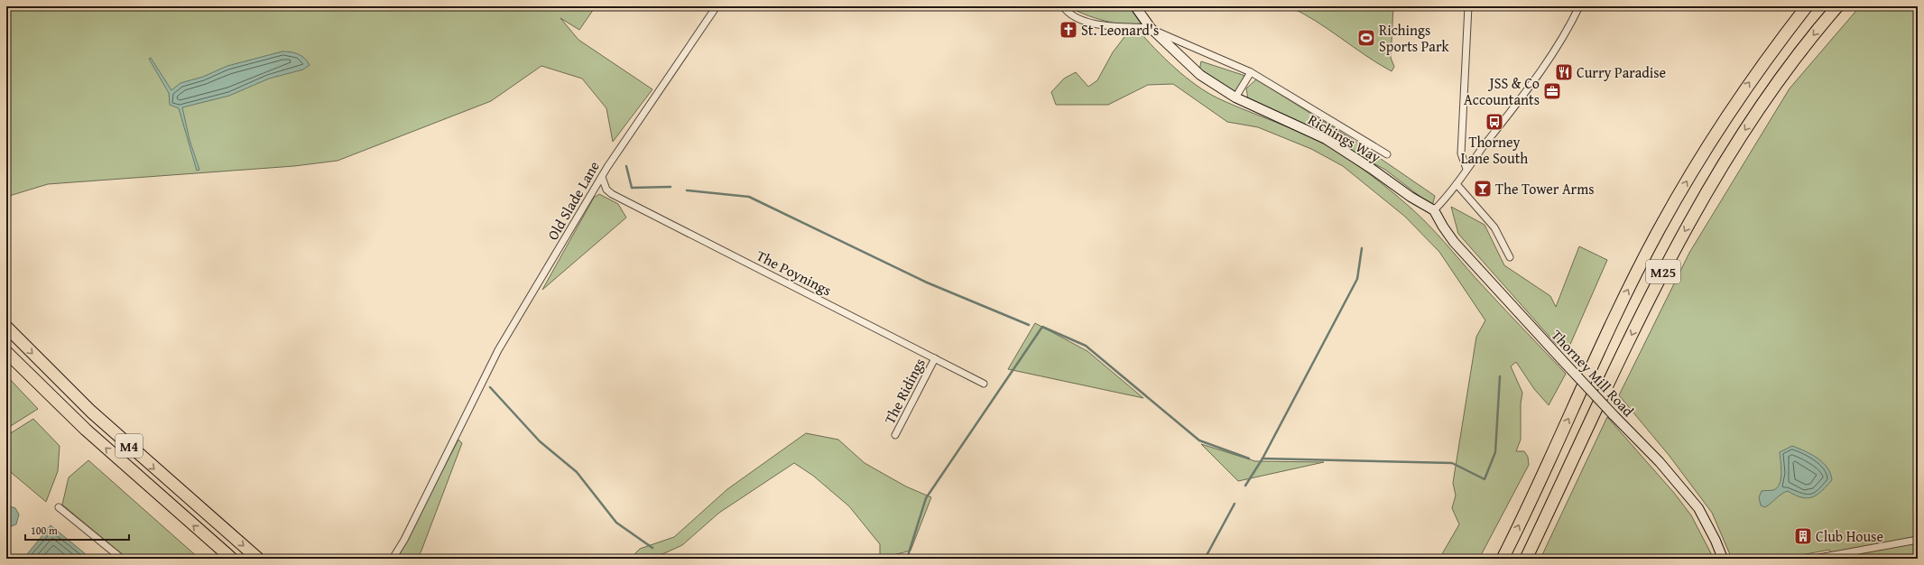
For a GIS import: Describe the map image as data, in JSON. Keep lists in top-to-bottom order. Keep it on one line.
{"streets":{"highway":["M25","M4"],"street":["Richings Way","Old Slade Lane","The Poynings","Thorney Mill Road","The Ridings"]},"crossings":[["Richings Way","Thorney Mill Road"],["Old Slade Lane","The Poynings"],["The Poynings","The Ridings"]],"places":{"church":["St. Leonard's"],"sports":["Richings Sports Park"],"restaurant":["Curry Paradise"],"office":["JSS & Co Accountants"],"bus stop":["Thorney Lane South"],"bar":["The Tower Arms"],"building":["Club House"]},"scale_bar":"100 m"}
